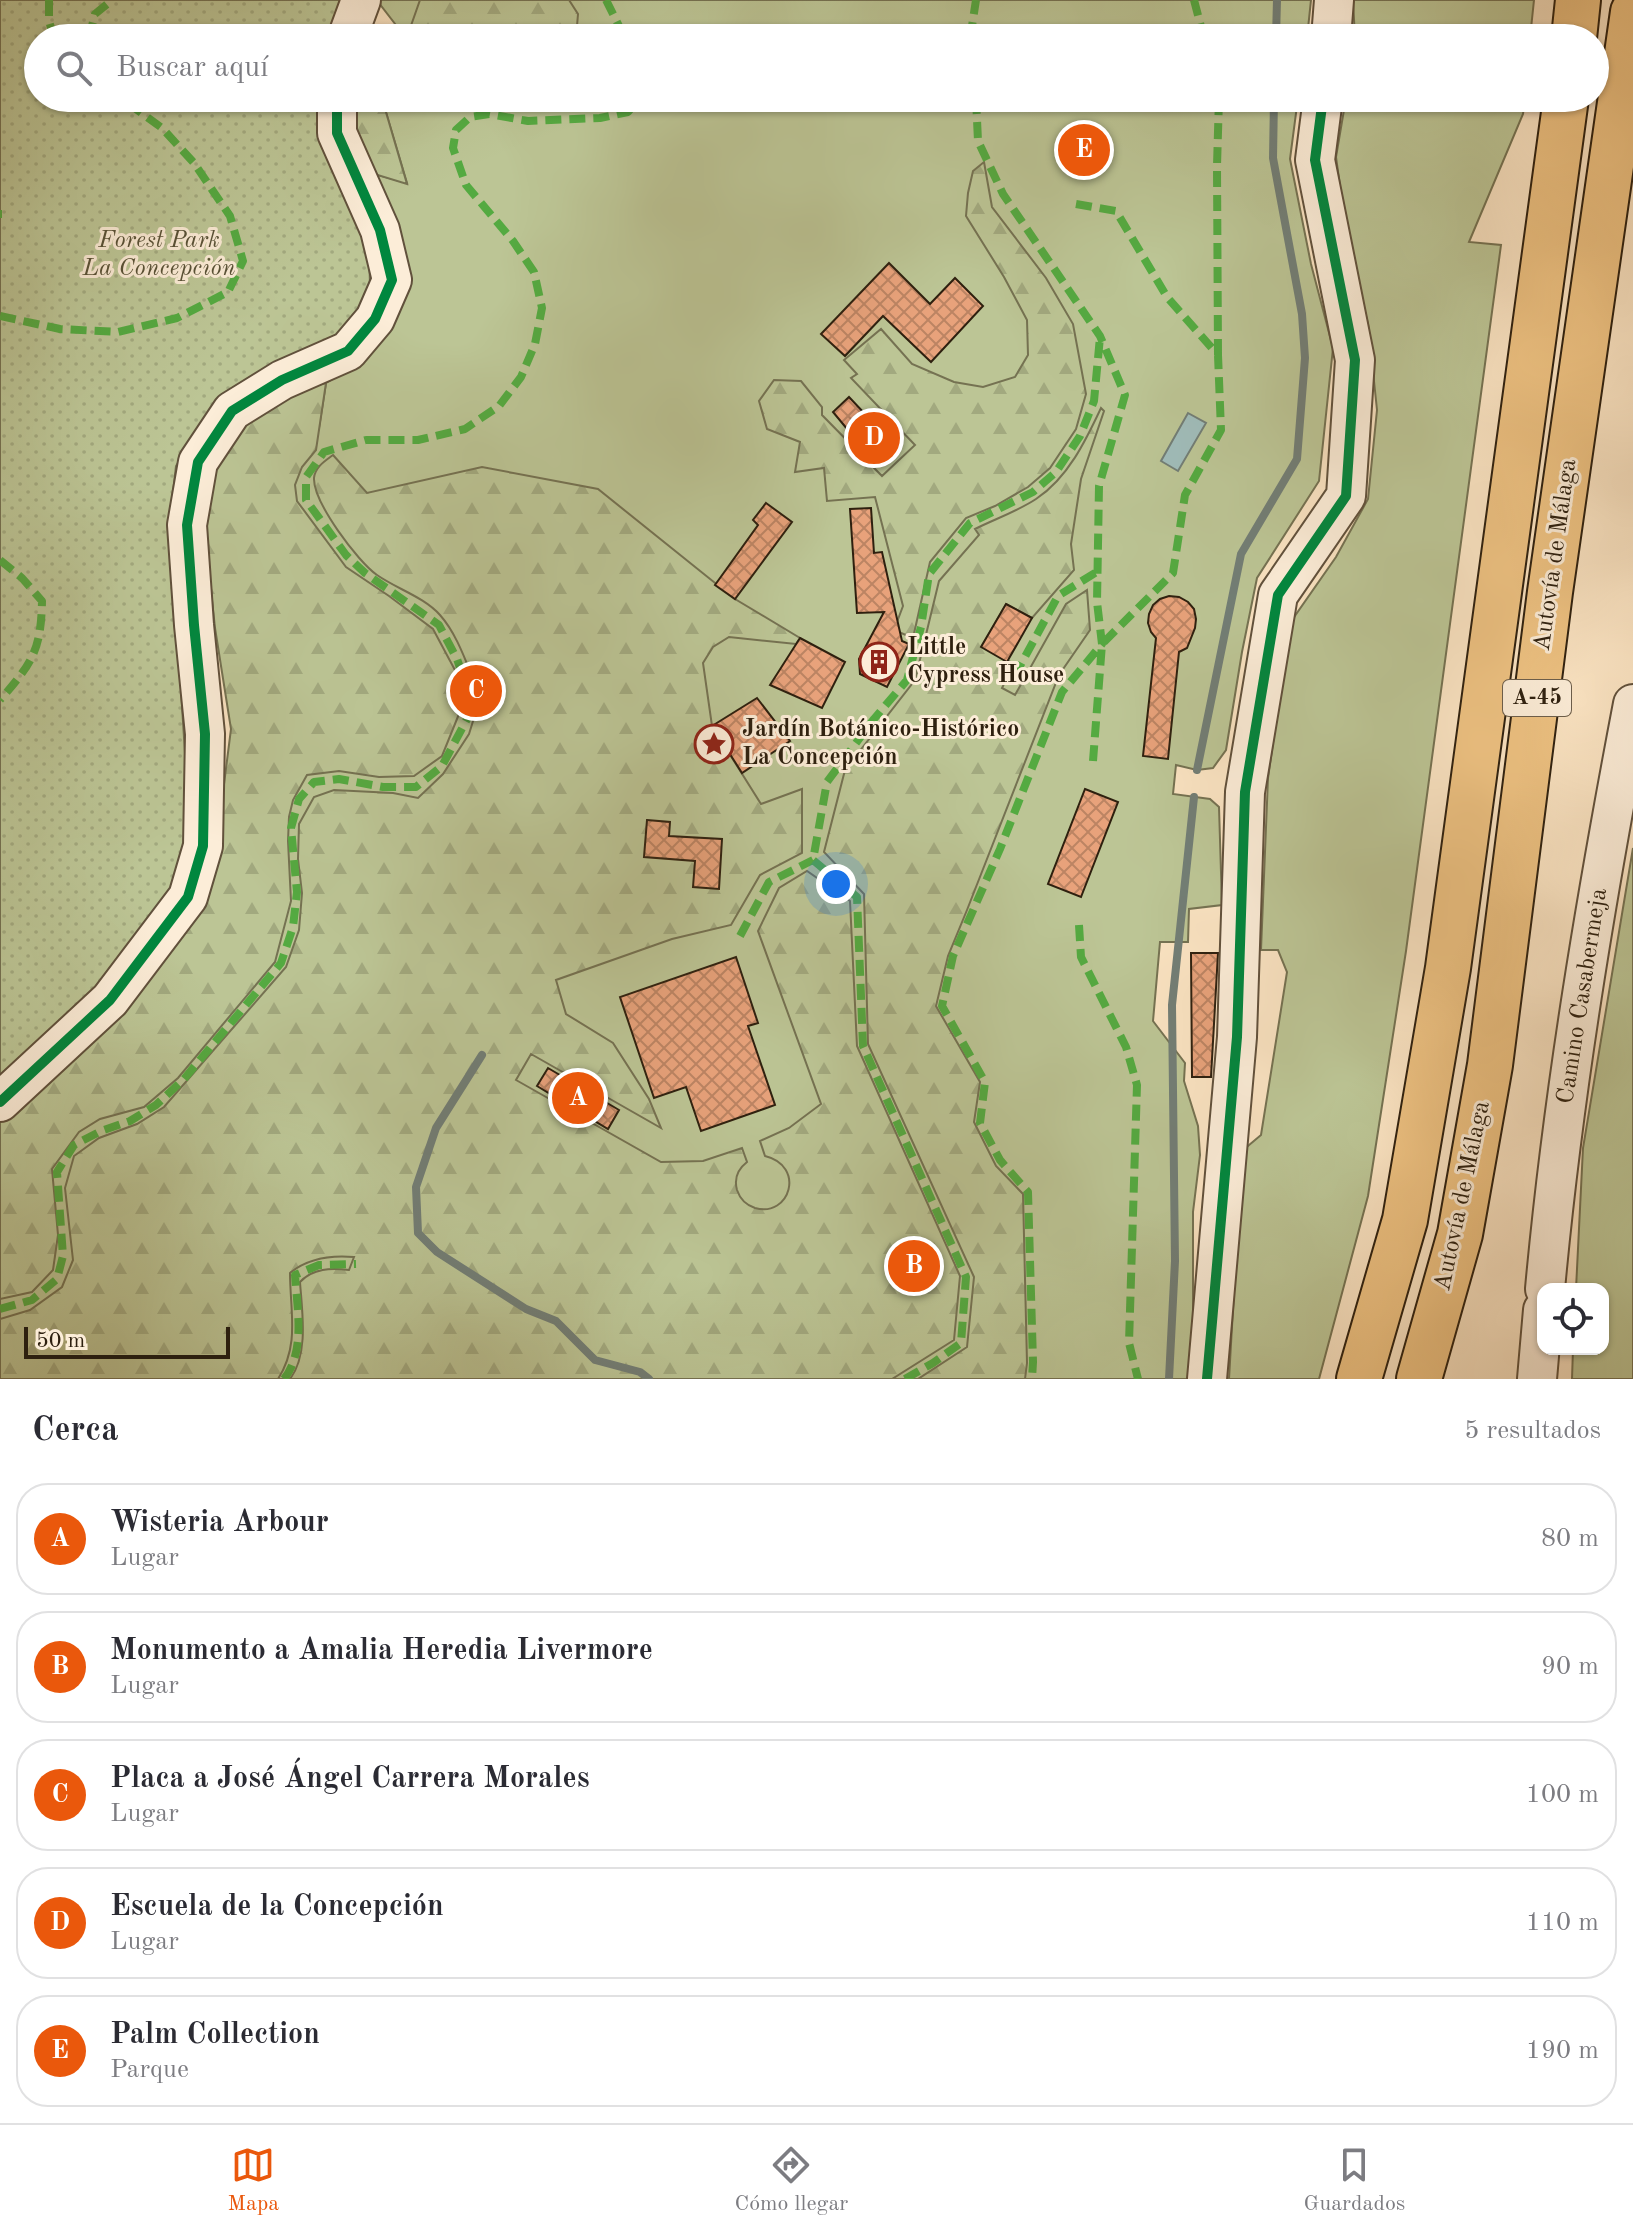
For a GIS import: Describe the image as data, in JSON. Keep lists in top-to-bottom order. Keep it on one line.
{"streets":{"highway":["Autovía de Málaga","A-45"],"street":["Camino Casabermeja"]},"parks":["Forest Park La Concepción"],"places":{"building":["Little Cypress House"],"place":["Jardín Botánico-Histórico La Concepción"]},"scale_bar":"50 m","page":{"search":"Buscar aquí","pins":["E","D","C","A","B"],"scale":"50 m","heading":["Cerca","5 resultados"],"list":[{"mark":"A","name":"Wisteria Arbour","note":"Lugar","value":"80 m"},{"mark":"B","name":"Monumento a Amalia Heredia Livermore","note":"Lugar","value":"90 m"},{"mark":"C","name":"Placa a José Ángel Carrera Morales","note":"Lugar","value":"100 m"},{"mark":"D","name":"Escuela de la Concepción","note":"Lugar","value":"110 m"},{"mark":"E","name":"Palm Collection","note":"Parque","value":"190 m"}],"nav":["Mapa","Cómo llegar","Guardados"]}}
